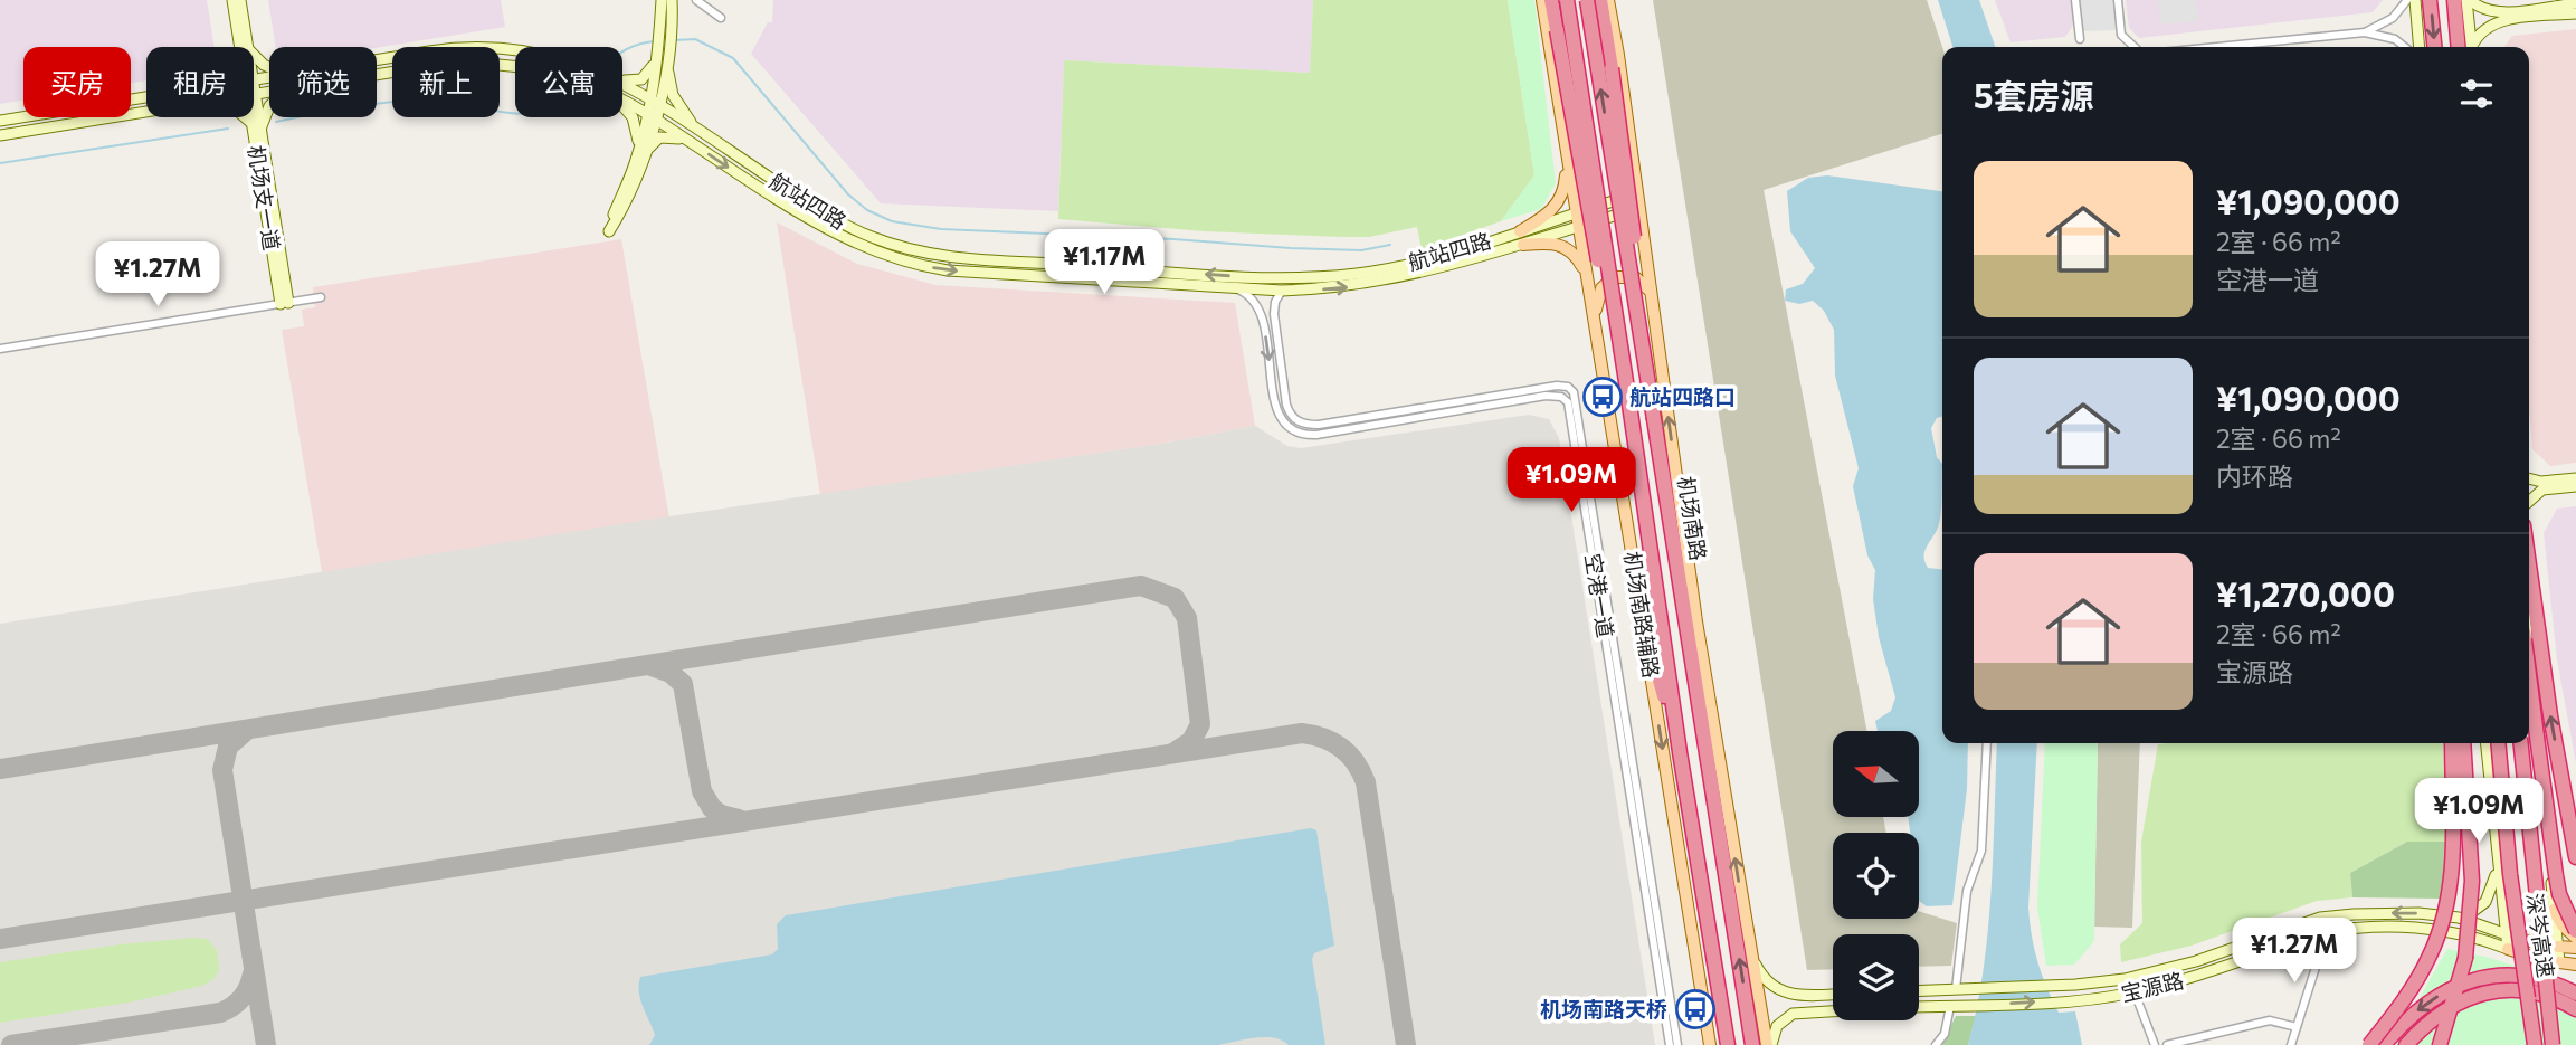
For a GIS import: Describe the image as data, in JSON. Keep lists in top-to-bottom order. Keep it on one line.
{"streets":{"highway":["机场南路","深岑高速"],"main road":["机场南路辅路","宝源路"],"street":["机场支一道","航站四路","空港一道"]},"crossings":[["航站四路","空港一道"],["航站四路","机场南路辅路"]],"places":{"bus stop":["航站四路口","机场南路天桥"]},"north":"left","page":{"chip":["买房","租房","筛选","新上","公寓"],"heading":"5套房源","list":[{"name":"¥1,090,000","note":"2室 · 66 m² · 空港一道"},{"name":"¥1,090,000","note":"2室 · 66 m² · 内环路"},{"name":"¥1,270,000","note":"2室 · 66 m² · 宝源路"}],"price":["¥1.17M","¥1.27M","¥1.09M","¥1.09M","¥1.27M"]}}
